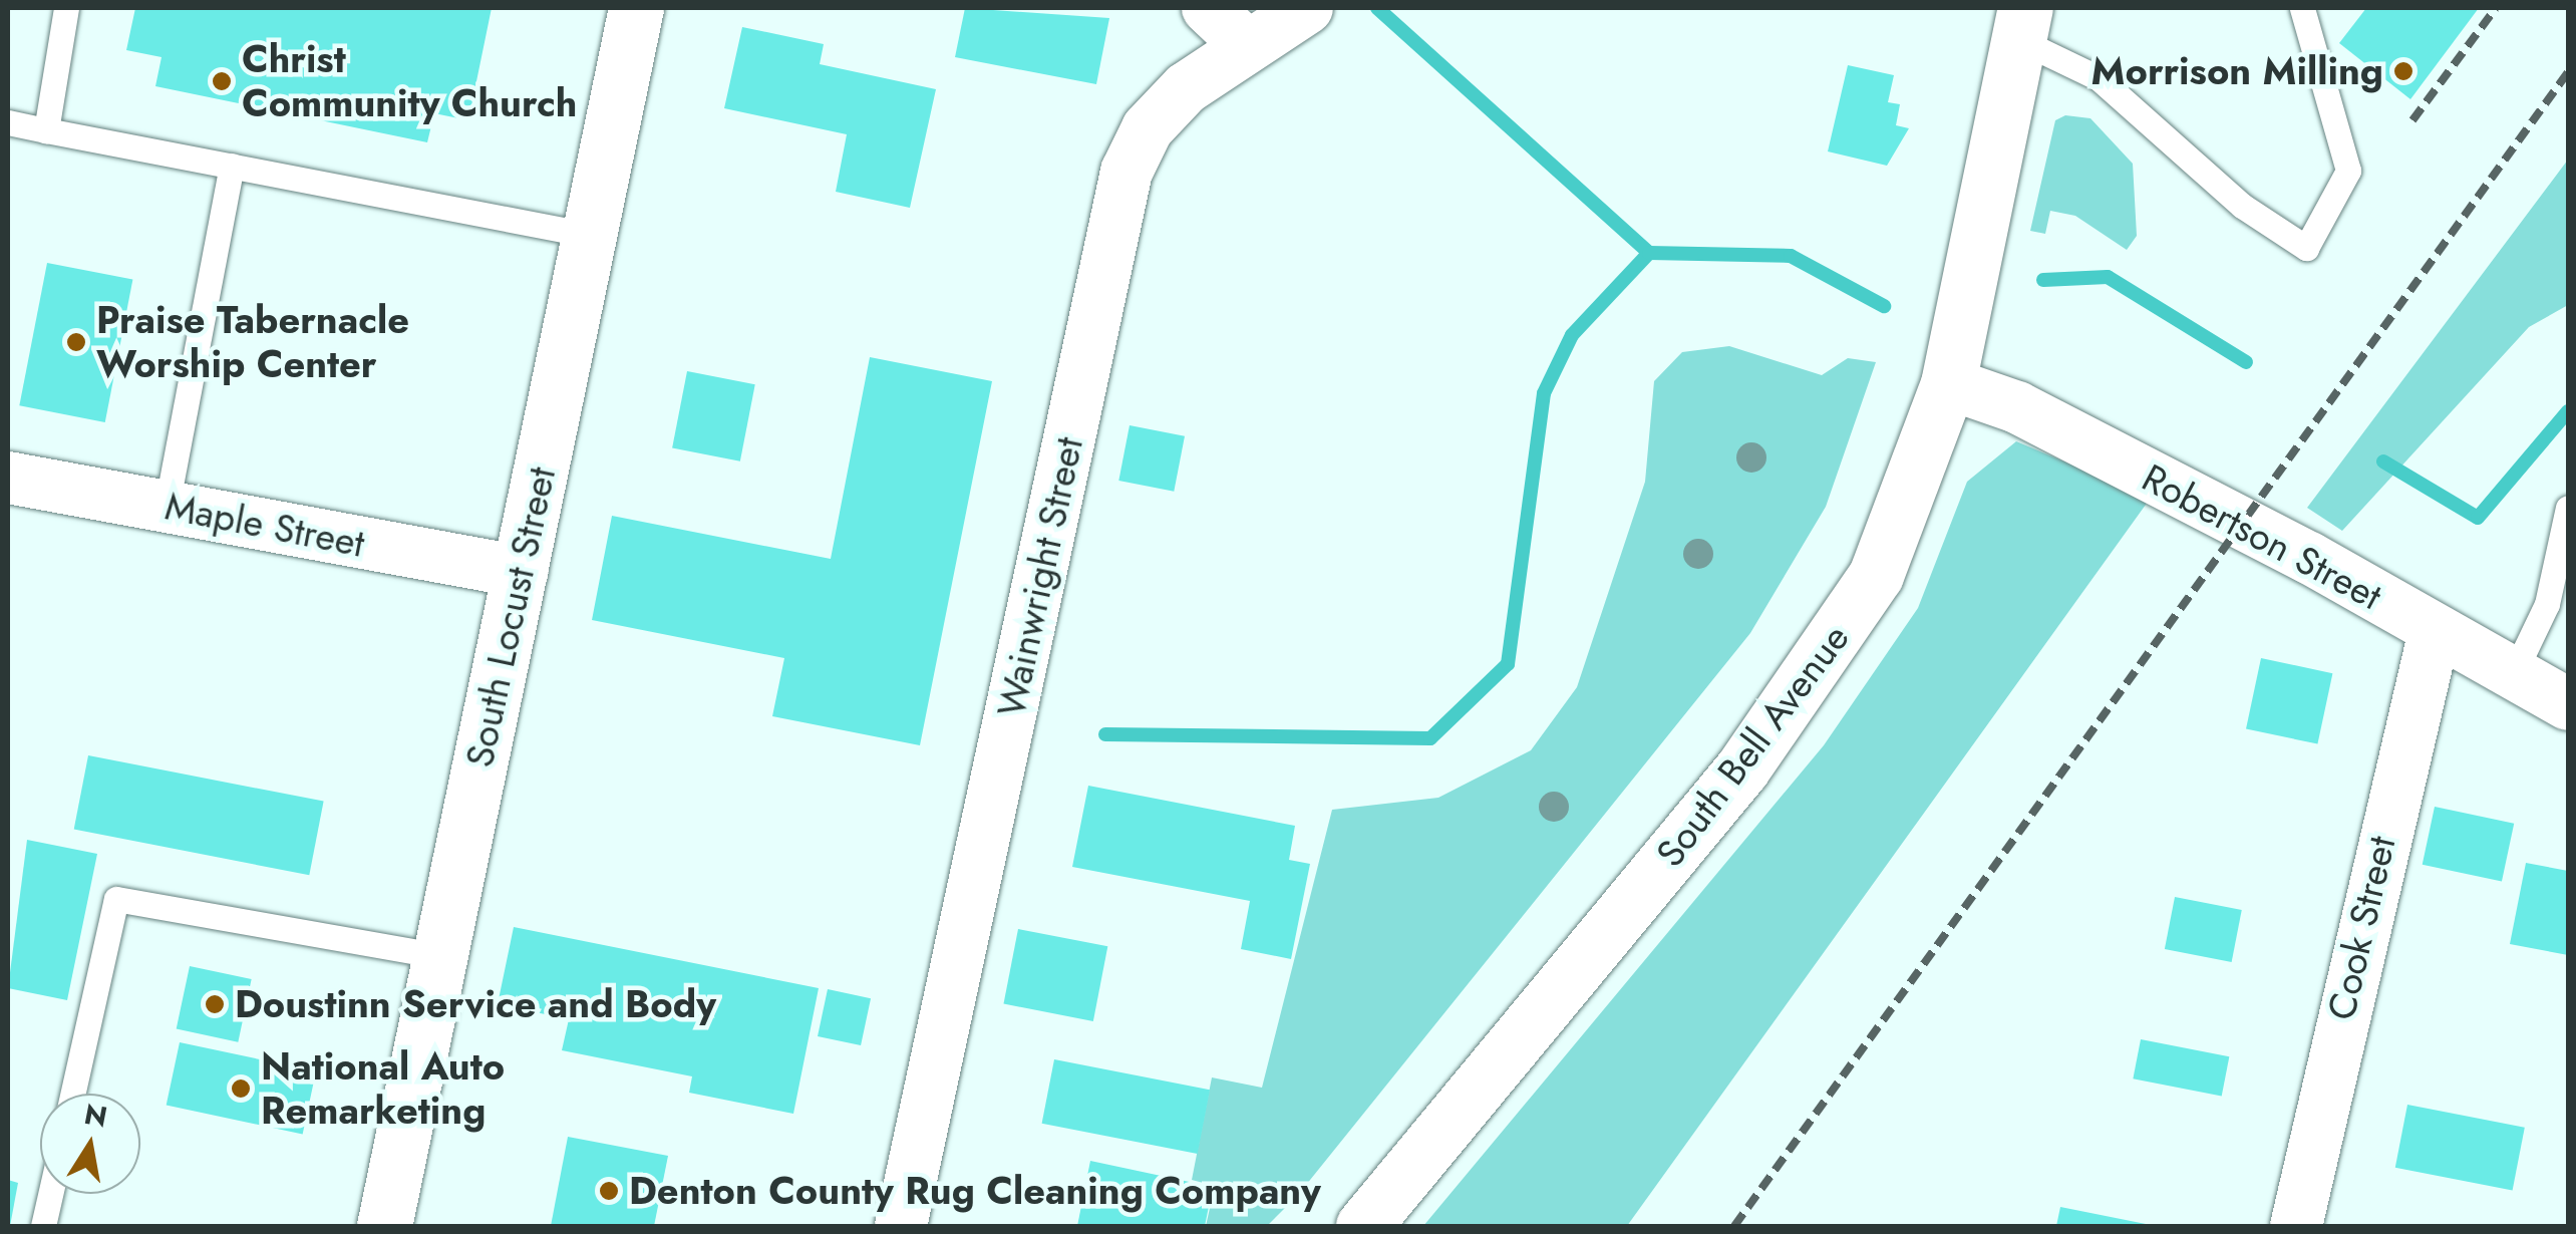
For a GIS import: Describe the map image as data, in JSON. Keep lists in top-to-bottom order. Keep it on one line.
{"streets":{"main road":["South Locust Street","South Bell Avenue"],"street":["Maple Street","Robertson Street","Wainwright Street","Cook Street"]},"crossings":[["Maple Street","South Locust Street"],["Robertson Street","South Bell Avenue"],["Robertson Street","Cook Street"]],"places":["Morrison Milling","Christ Community Church","Praise Tabernacle Worship Center","Doustinn Service and Body","National Auto Remarketing","Denton County Rug Cleaning Company"],"north":"top"}
